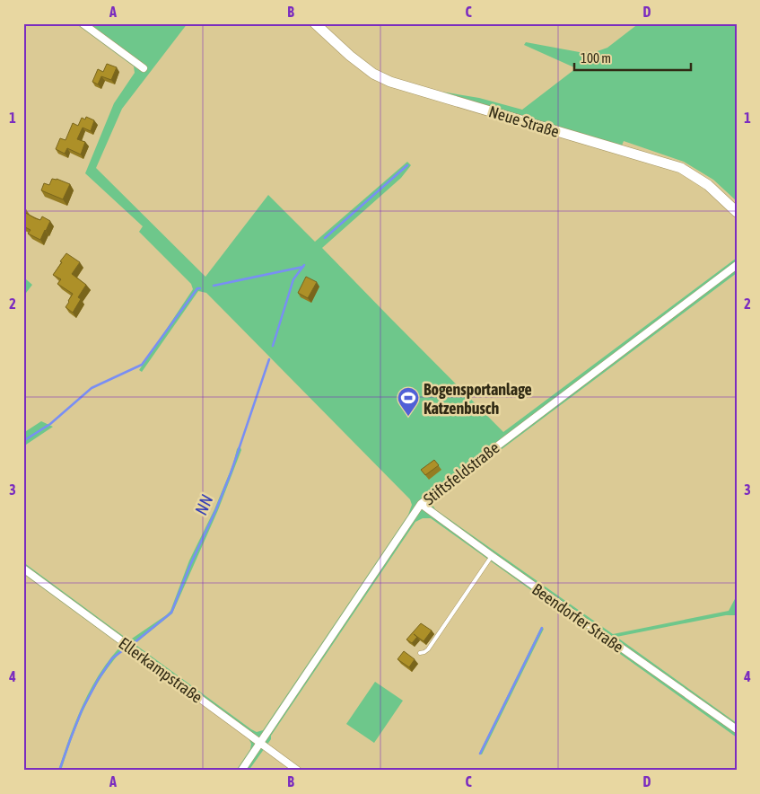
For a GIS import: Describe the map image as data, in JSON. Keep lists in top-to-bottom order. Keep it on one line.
{"streets":{"street":["Neue Straße","Stiftsfeldstraße","Beendorfer Straße","Ellerkampstraße"]},"crossings":[["Stiftsfeldstraße","Beendorfer Straße"],["Stiftsfeldstraße","Ellerkampstraße"]],"water":["NN"],"places":{"sports":["Bogensportanlage Katzenbusch"]},"scale_bar":"100 m","grid":{"columns":["A","B","C","D"],"rows":["1","2","3","4"]}}
